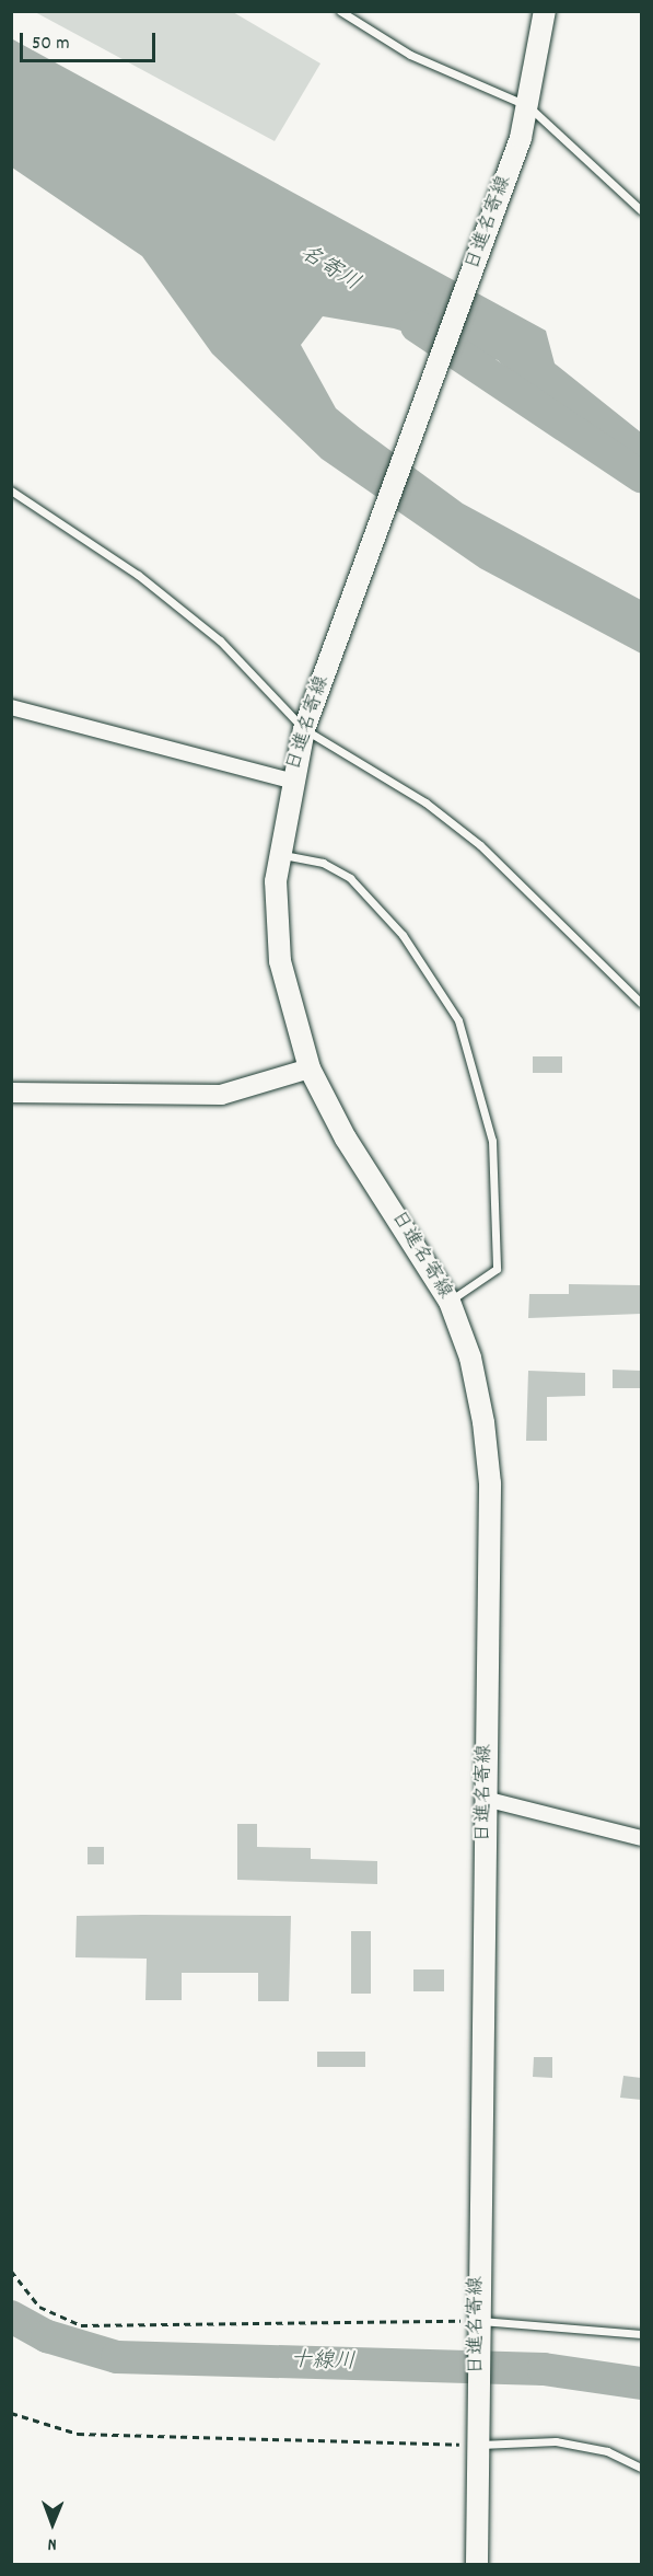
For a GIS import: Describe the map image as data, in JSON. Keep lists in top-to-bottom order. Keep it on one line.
{"streets":{"main road":["日進名寄線"]},"water":["名寄川","十線川"],"scale_bar":"50 m","north":"bottom"}
